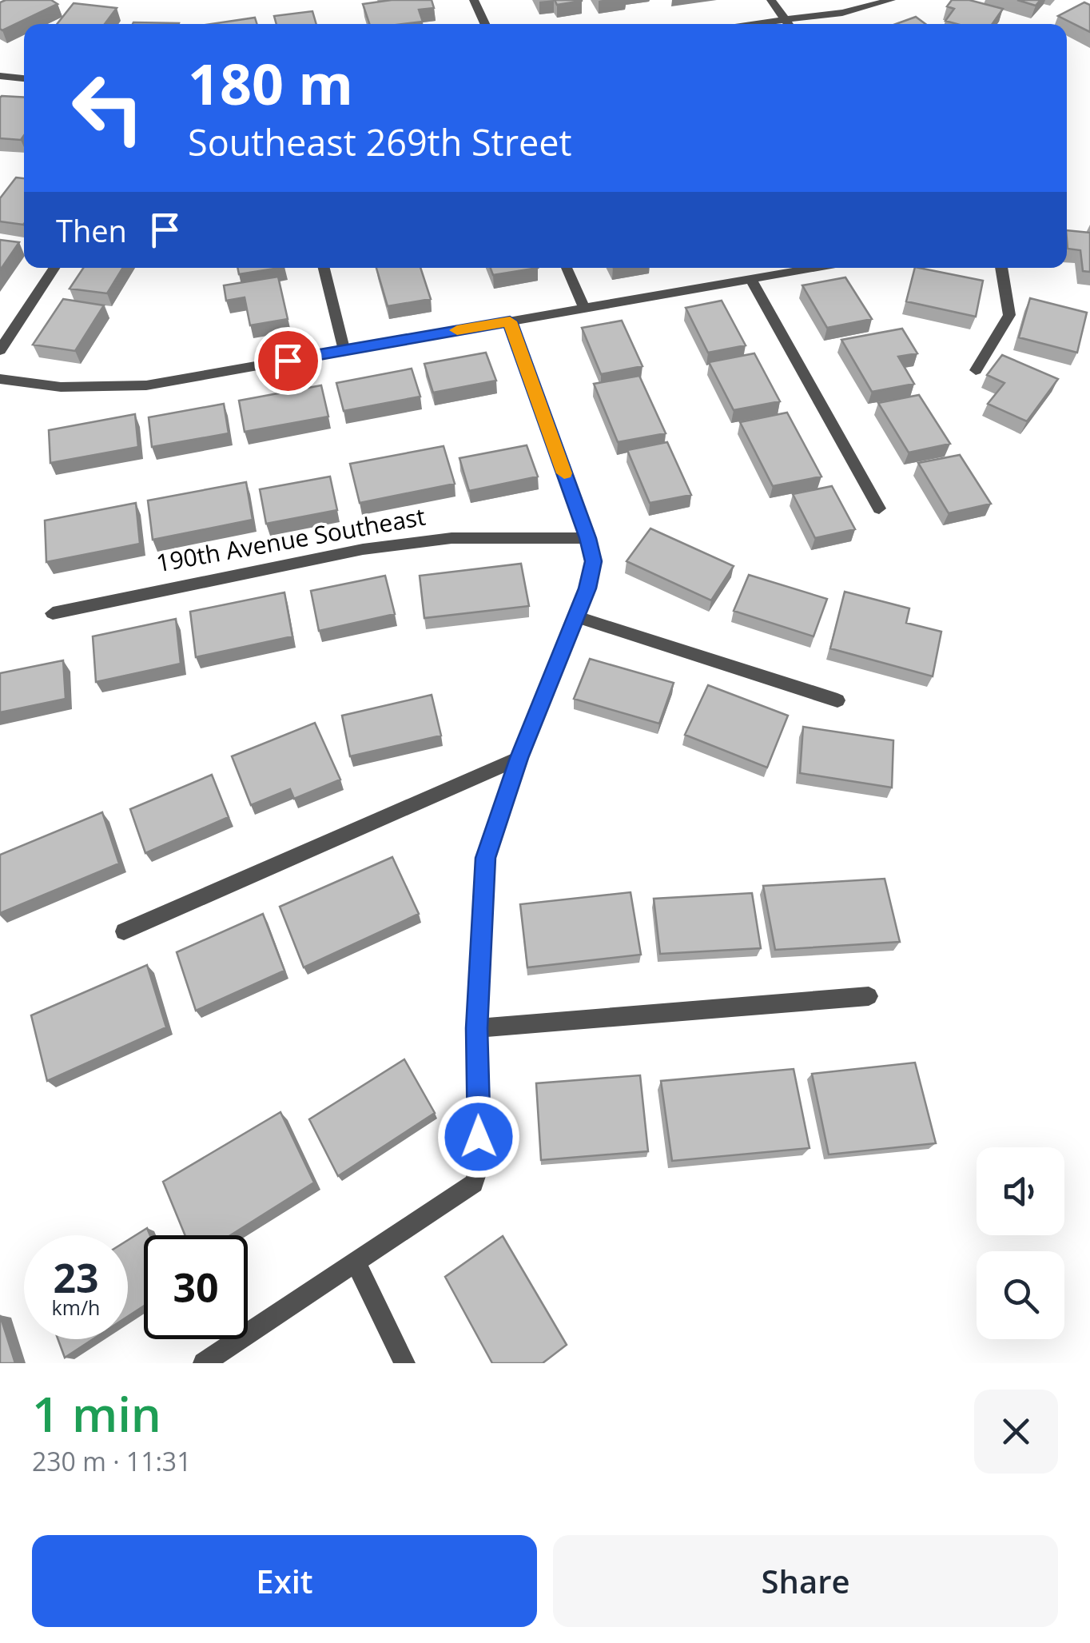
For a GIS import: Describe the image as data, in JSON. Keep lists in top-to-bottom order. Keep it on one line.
{"streets":{"street":["190th Avenue Southeast"]},"page":{"turn":["180 m","Southeast 269th Street"],"then":"Then","speed":"23 km/h","limit":"30","heading":["1 min","230 m · 11:31"],"buttons":["Exit","Share"]}}
